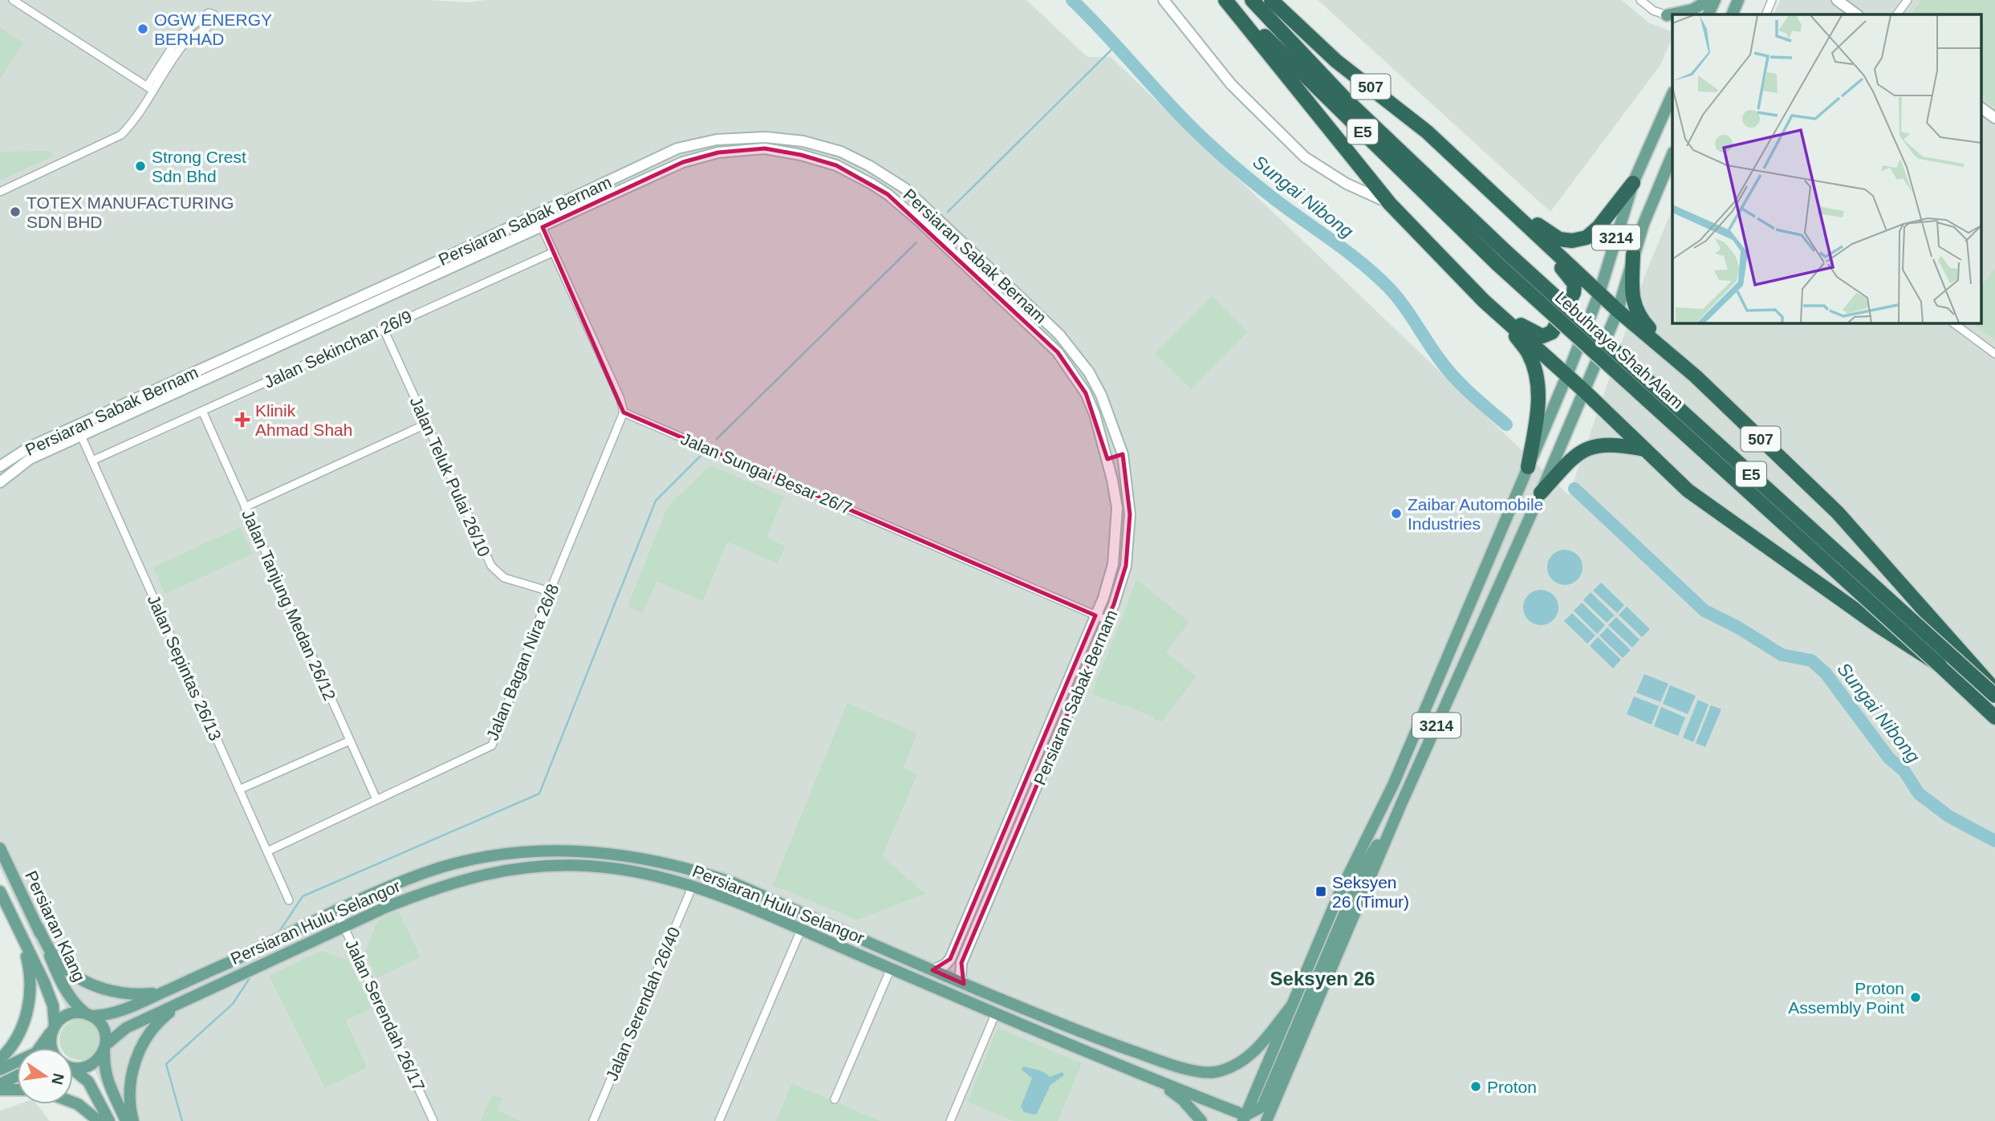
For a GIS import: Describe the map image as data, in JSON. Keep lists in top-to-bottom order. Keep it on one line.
{"streets":{"highway":["507","E5","Lebuhraya Shah Alam"],"main road":["3214","Persiaran Hulu Selangor","Persiaran Klang"],"street":["Persiaran Sabak Bernam","Jalan Sekinchan 26/9","Jalan Sungai Besar 26/7","Jalan Teluk Pulai 26/10","Jalan Tanjung Medan 26/12","Jalan Bagan Nira 26/8","Jalan Sepintas 26/13","Jalan Serendah 26/40","Jalan Serendah 26/17"]},"crossings":[["507","3214"],["Persiaran Sabak Bernam","Jalan Sungai Besar 26/7"],["Persiaran Sabak Bernam","Jalan Sepintas 26/13"],["Persiaran Sabak Bernam","Persiaran Hulu Selangor"],["3214","Persiaran Hulu Selangor"],["Jalan Sekinchan 26/9","Jalan Teluk Pulai 26/10"],["Jalan Sekinchan 26/9","Jalan Tanjung Medan 26/12"],["Jalan Sekinchan 26/9","Jalan Sepintas 26/13"],["Jalan Sungai Besar 26/7","Jalan Bagan Nira 26/8"],["Jalan Teluk Pulai 26/10","Jalan Bagan Nira 26/8"],["Jalan Tanjung Medan 26/12","Jalan Bagan Nira 26/8"],["Jalan Bagan Nira 26/8","Jalan Sepintas 26/13"],["Persiaran Hulu Selangor","Persiaran Klang"],["Persiaran Hulu Selangor","Jalan Serendah 26/40"],["Persiaran Hulu Selangor","Jalan Serendah 26/17"]],"districts":["Seksyen 26"],"water":["Sungai Nibong"],"places":{"other":["OGW ENERGY BERHAD","Strong Crest Sdn Bhd","TOTEX MANUFACTURING SDN BHD","Zaibar Automobile Industries","Proton Assembly Point","Proton"],"health":["Klinik Ahmad Shah"],"transit":["Seksyen 26 (Timur)"]},"north":"right"}
